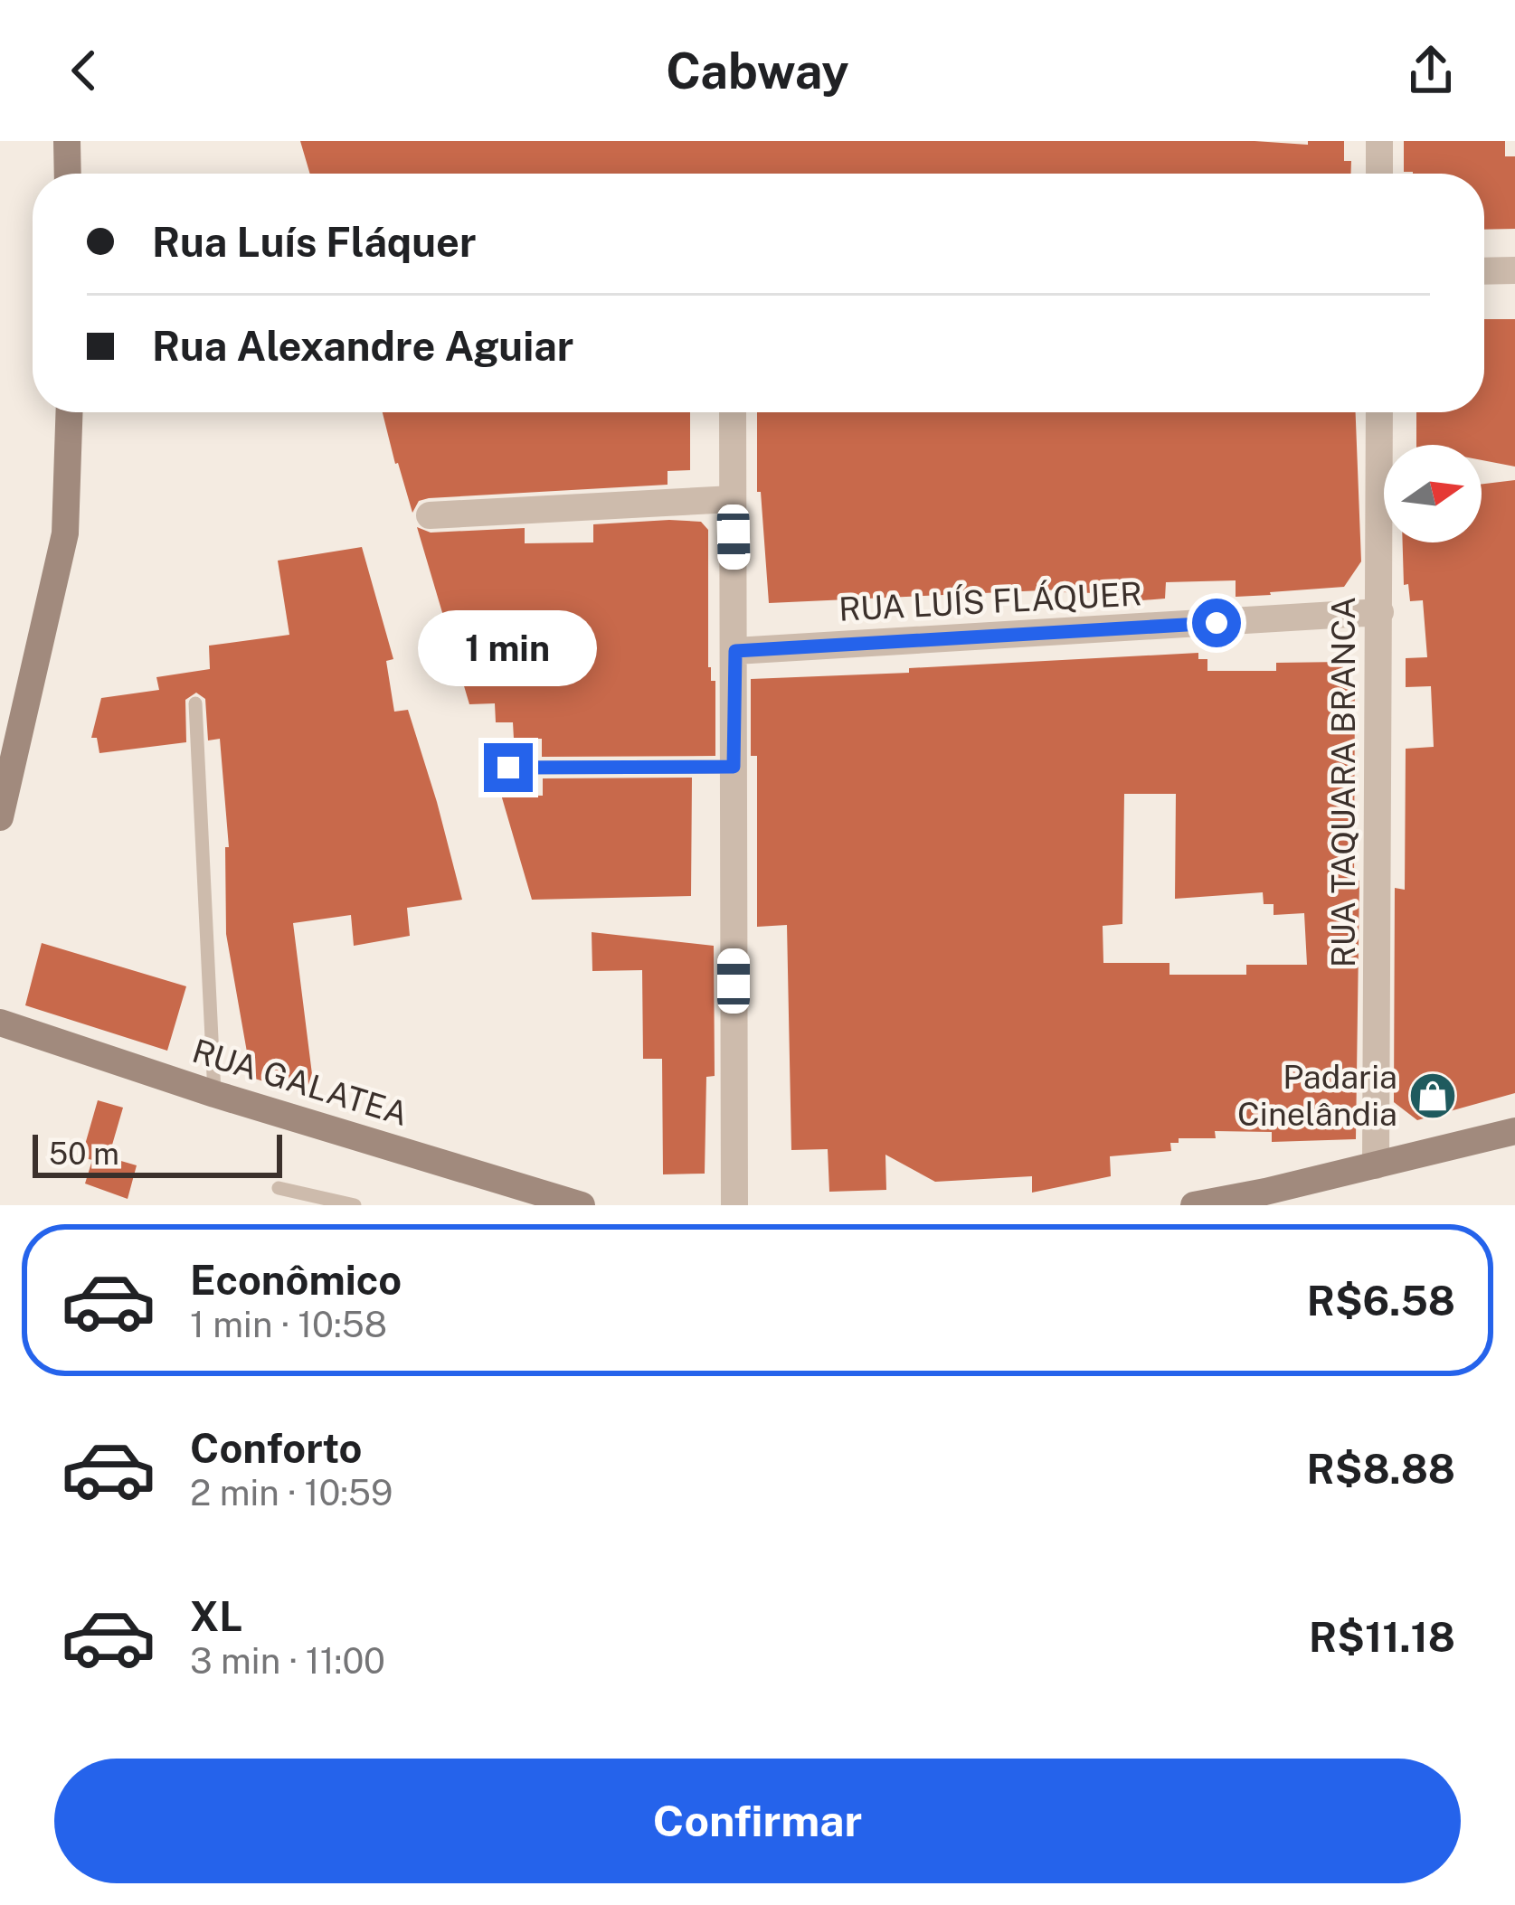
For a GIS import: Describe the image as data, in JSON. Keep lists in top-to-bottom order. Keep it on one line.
{"streets":{"street":["RUA LUÍS FLÁQUER","RUA TAQUARA BRANCA","RUA GALATEA"]},"crossings":[["RUA LUÍS FLÁQUER","RUA TAQUARA BRANCA"]],"places":{"shop":["Padaria Cinelândia"]},"scale_bar":"50 m","north":"right","page":{"header":"Cabway","banner":["Rua Luís Fláquer","Rua Alexandre Aguiar"],"bubble":"1 min","scale":"50 m","list":[{"name":"Econômico","note":"1 min · 10:58","value":"R$6.58"},{"name":"Conforto","note":"2 min · 10:59","value":"R$8.88"},{"name":"XL","note":"3 min · 11:00","value":"R$11.18"}],"buttons":"Confirmar"}}
